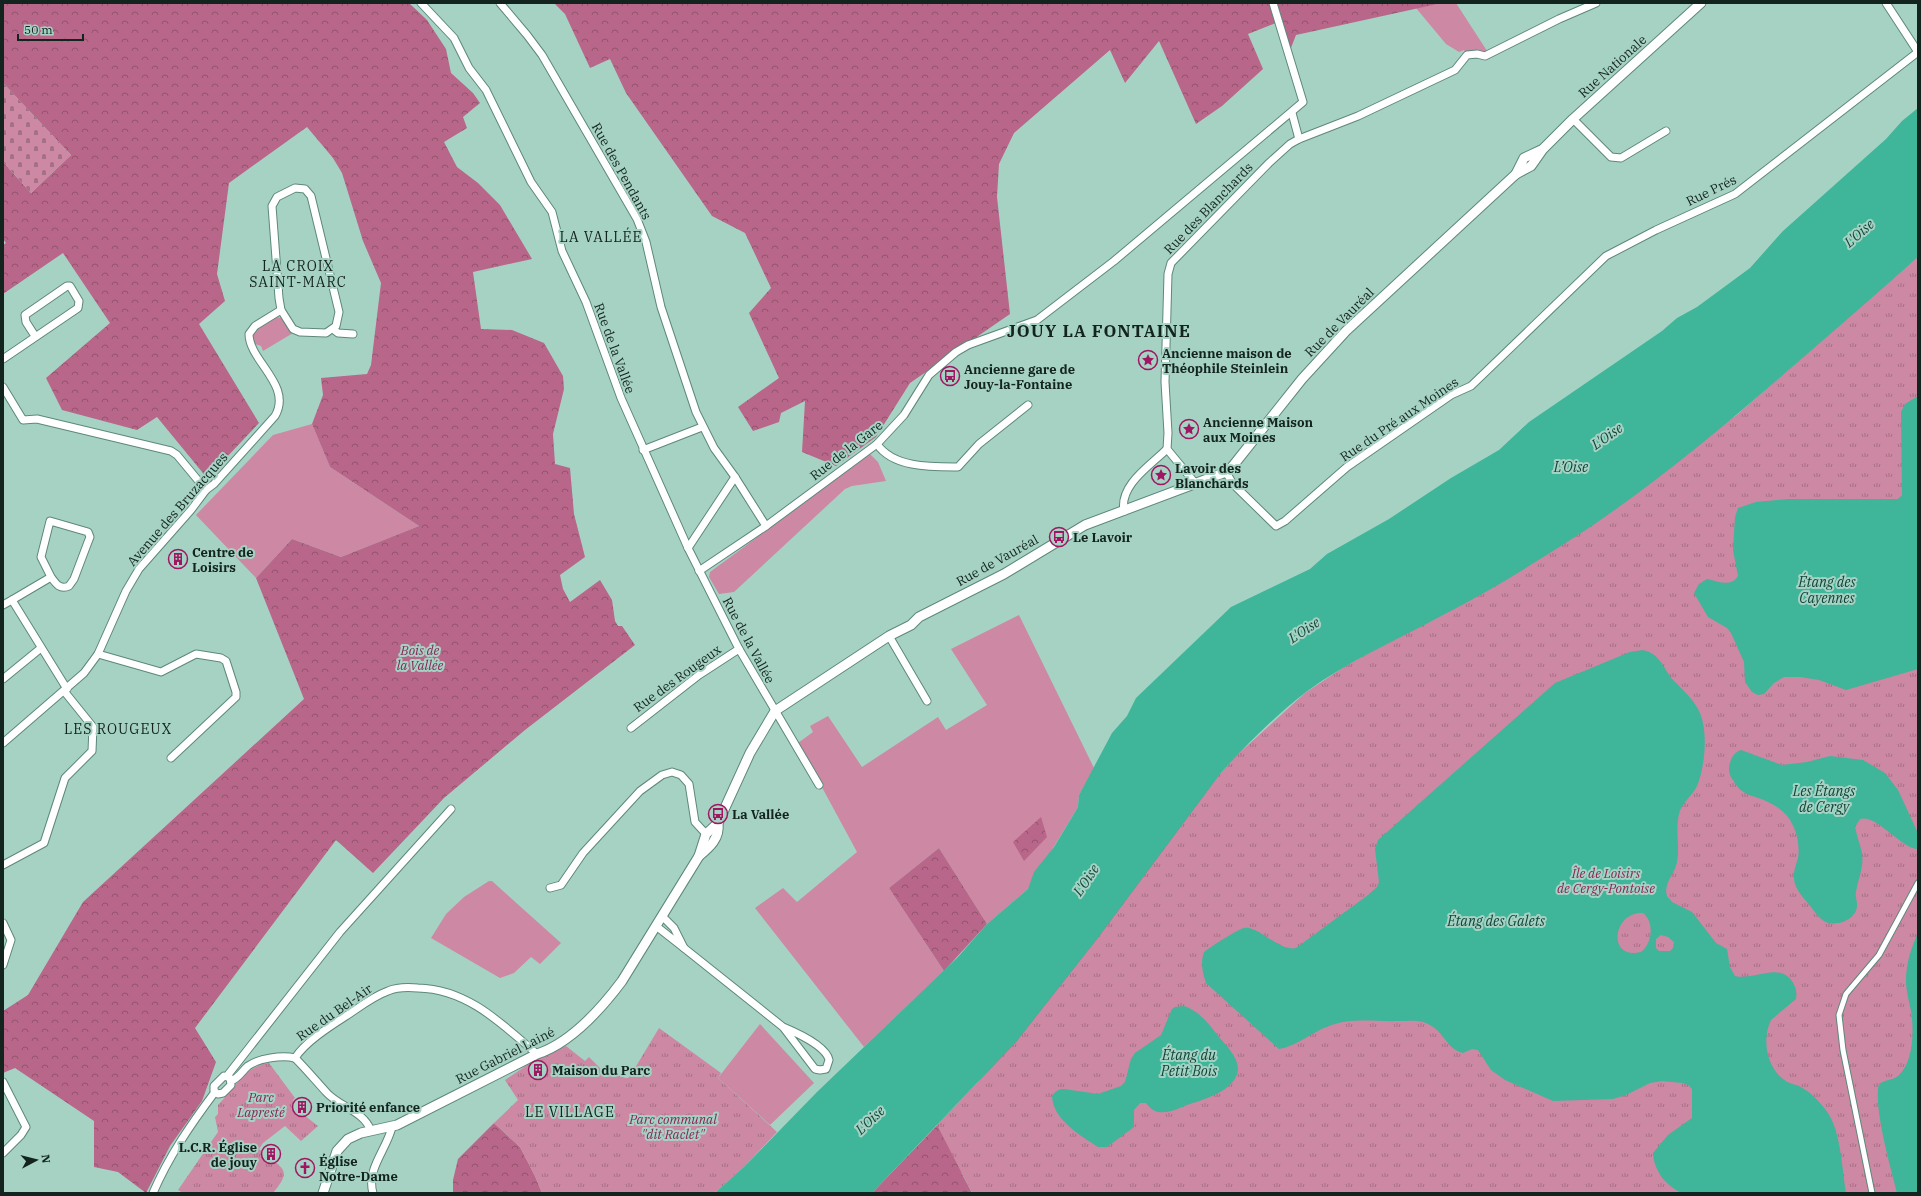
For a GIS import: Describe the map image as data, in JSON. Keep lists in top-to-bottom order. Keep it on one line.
{"streets":{"street":["Rue Nationale","Rue des Pendants","Rue Prés","Rue des Blanchards","Rue de Vauréal","Rue de la Vallée","Rue du Pré aux Moines","Rue de la Gare","Avenue des Bruzacques","Rue des Rougeux","Rue du Bel-Air","Rue Gabriel Lainé"]},"crossings":[["Rue Nationale","Rue de Vauréal"],["Rue des Pendants","Rue de la Gare"],["Rue Prés","Rue du Pré aux Moines"],["Rue de Vauréal","Rue de la Vallée"],["Rue de Vauréal","Rue du Pré aux Moines"],["Rue de Vauréal","Rue Gabriel Lainé"],["Rue de la Vallée","Rue de la Gare"],["Rue de la Vallée","Rue des Rougeux"],["Rue de la Vallée","Rue Gabriel Lainé"],["Rue du Bel-Air","Rue Gabriel Lainé"]],"districts":["LA VALLÉE","LA CROIX SAINT-MARC","JOUY LA FONTAINE","LES ROUGEUX","LE VILLAGE"],"water":["L'Oise","L’Oise","Étang des Cayennes","Les Étangs de Cergy","Étang des Galets","Étang du Petit Bois"],"parks":["Bois de la Vallée","Île de Loisirs de Cergy-Pontoise","Parc Lapresté","Parc communal \"dit Raclet\""],"places":{"place":["Ancienne maison de Théophile Steinlein","Ancienne Maison aux Moines","Lavoir des Blanchards"],"bus stop":["Ancienne gare de Jouy-la-Fontaine","Le Lavoir","La Vallée"],"building":["Centre de Loisirs","Maison du Parc","Priorité enfance","L.C.R. Église de jouy"],"church":["Église Notre-Dame"]},"scale_bar":"50 m","north":"right"}
